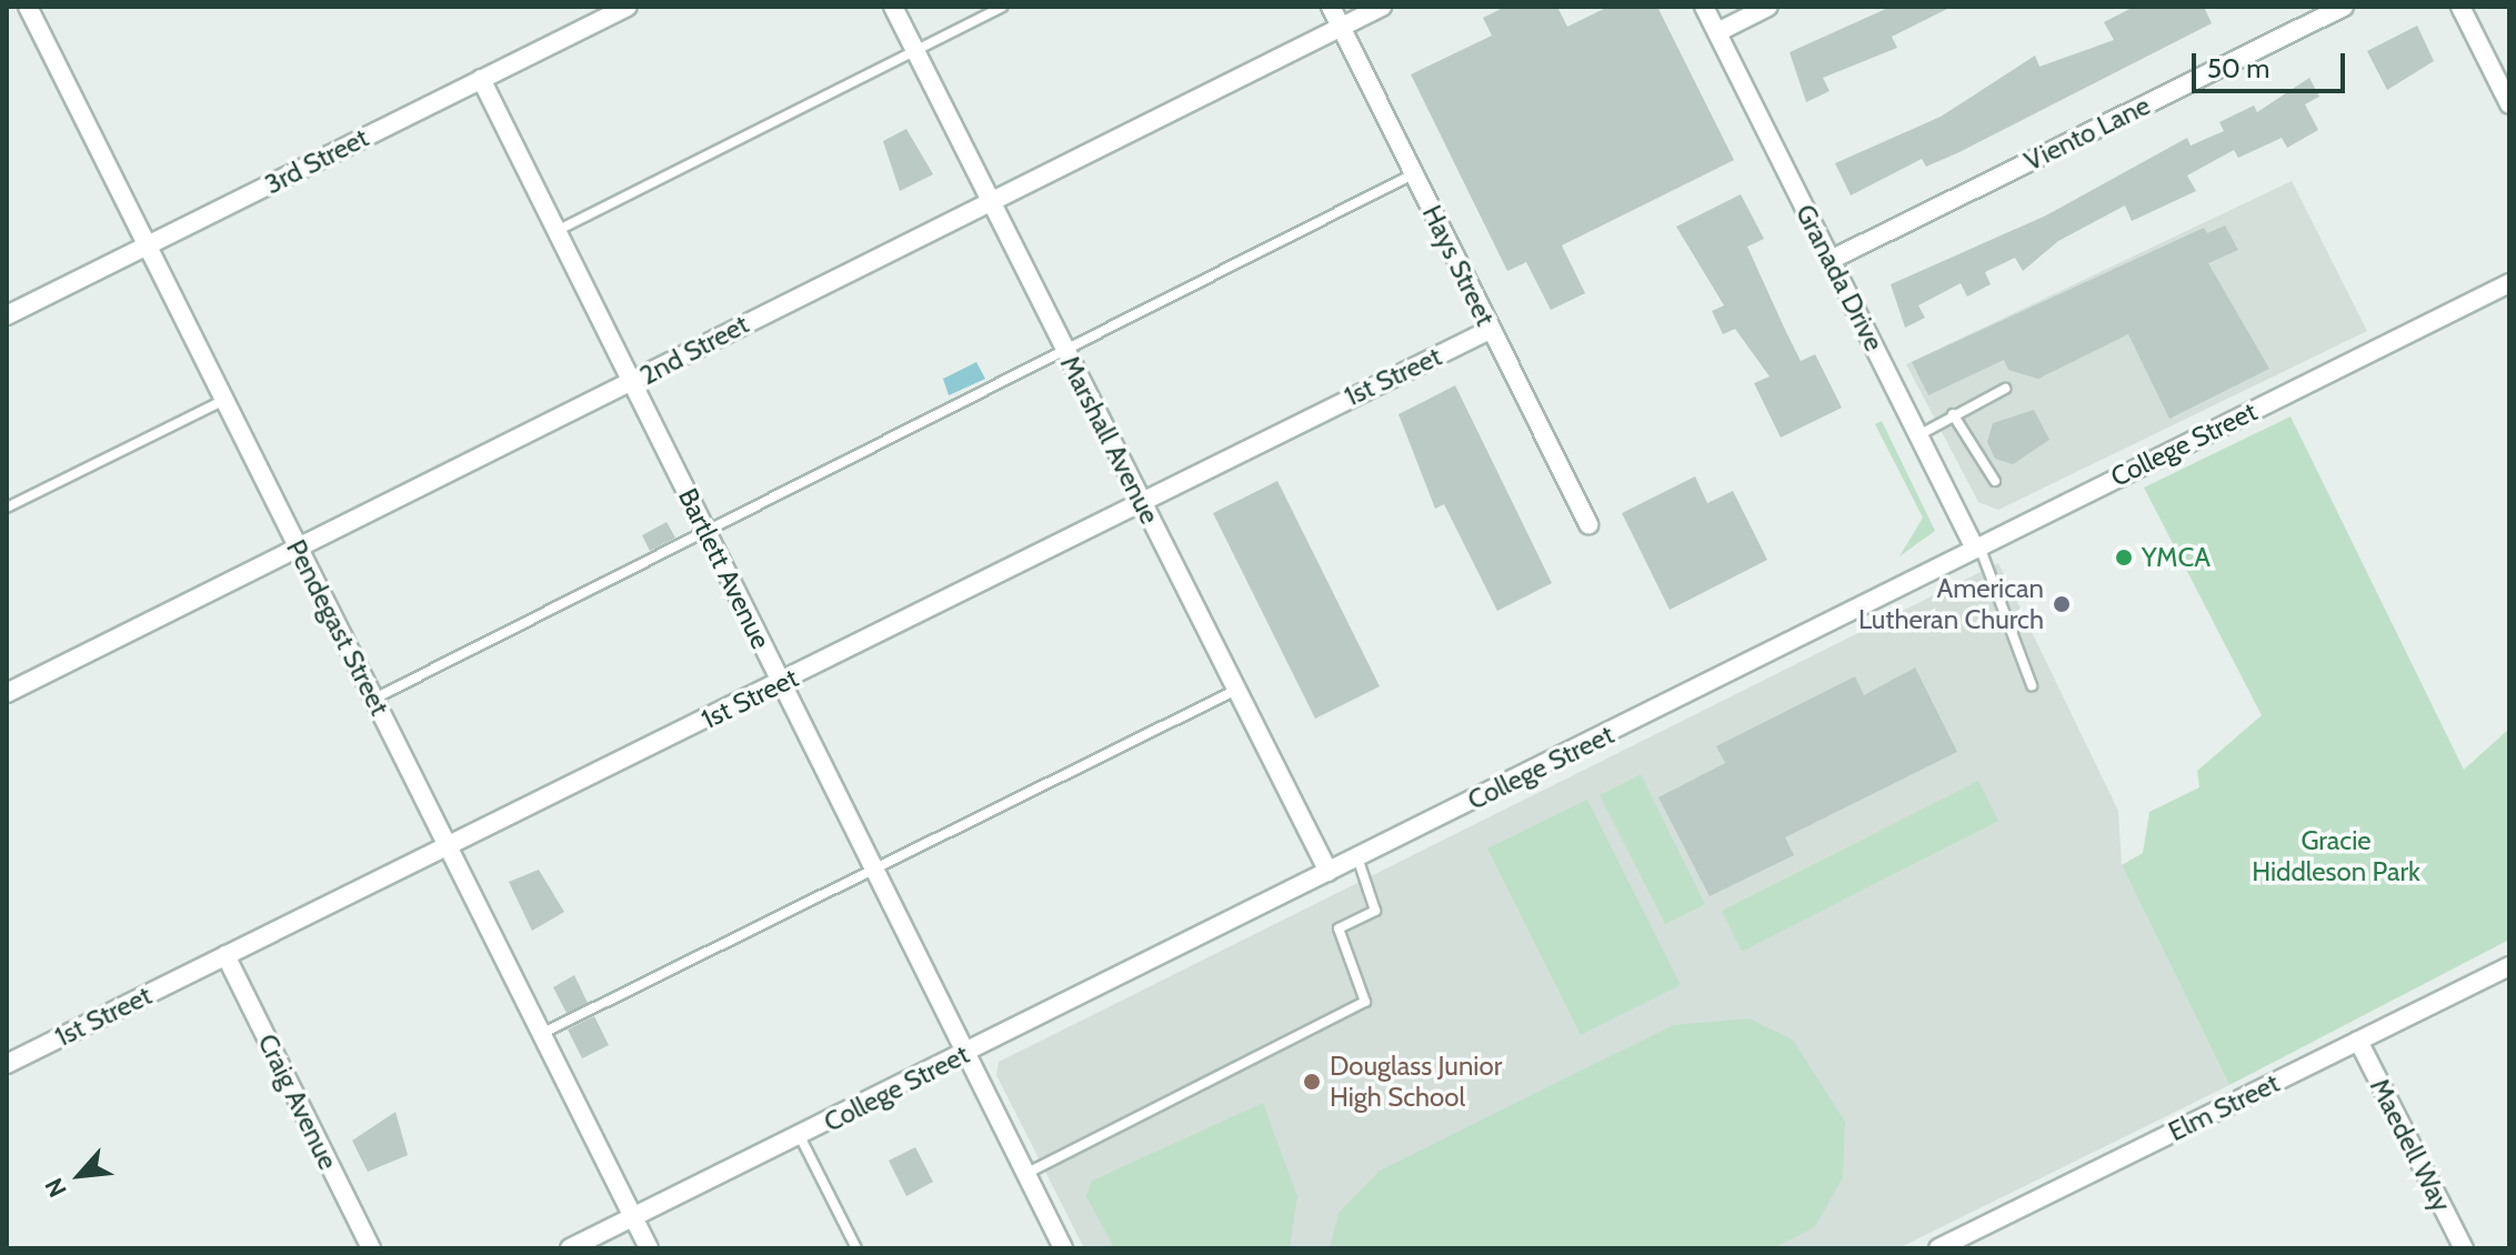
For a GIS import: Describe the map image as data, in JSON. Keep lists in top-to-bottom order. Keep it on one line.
{"streets":{"street":["Viento Lane","3rd Street","Hays Street","Granada Drive","2nd Street","1st Street","Marshall Avenue","College Street","Bartlett Avenue","Pendegast Street","Craig Avenue","Elm Street","Maedell Way"]},"crossings":[["Viento Lane","Granada Drive"],["3rd Street","Bartlett Avenue"],["3rd Street","Pendegast Street"],["Hays Street","2nd Street"],["Hays Street","1st Street"],["Granada Drive","College Street"],["2nd Street","Marshall Avenue"],["2nd Street","Bartlett Avenue"],["2nd Street","Pendegast Street"],["1st Street","Marshall Avenue"],["1st Street","Bartlett Avenue"],["1st Street","Pendegast Street"],["1st Street","Craig Avenue"],["Marshall Avenue","College Street"],["College Street","Bartlett Avenue"],["College Street","Pendegast Street"],["Elm Street","Maedell Way"]],"parks":["Gracie Hiddleson Park"],"places":["YMCA","American Lutheran Church","Douglass Junior High School"],"scale_bar":"50 m","north":"bottom left"}
